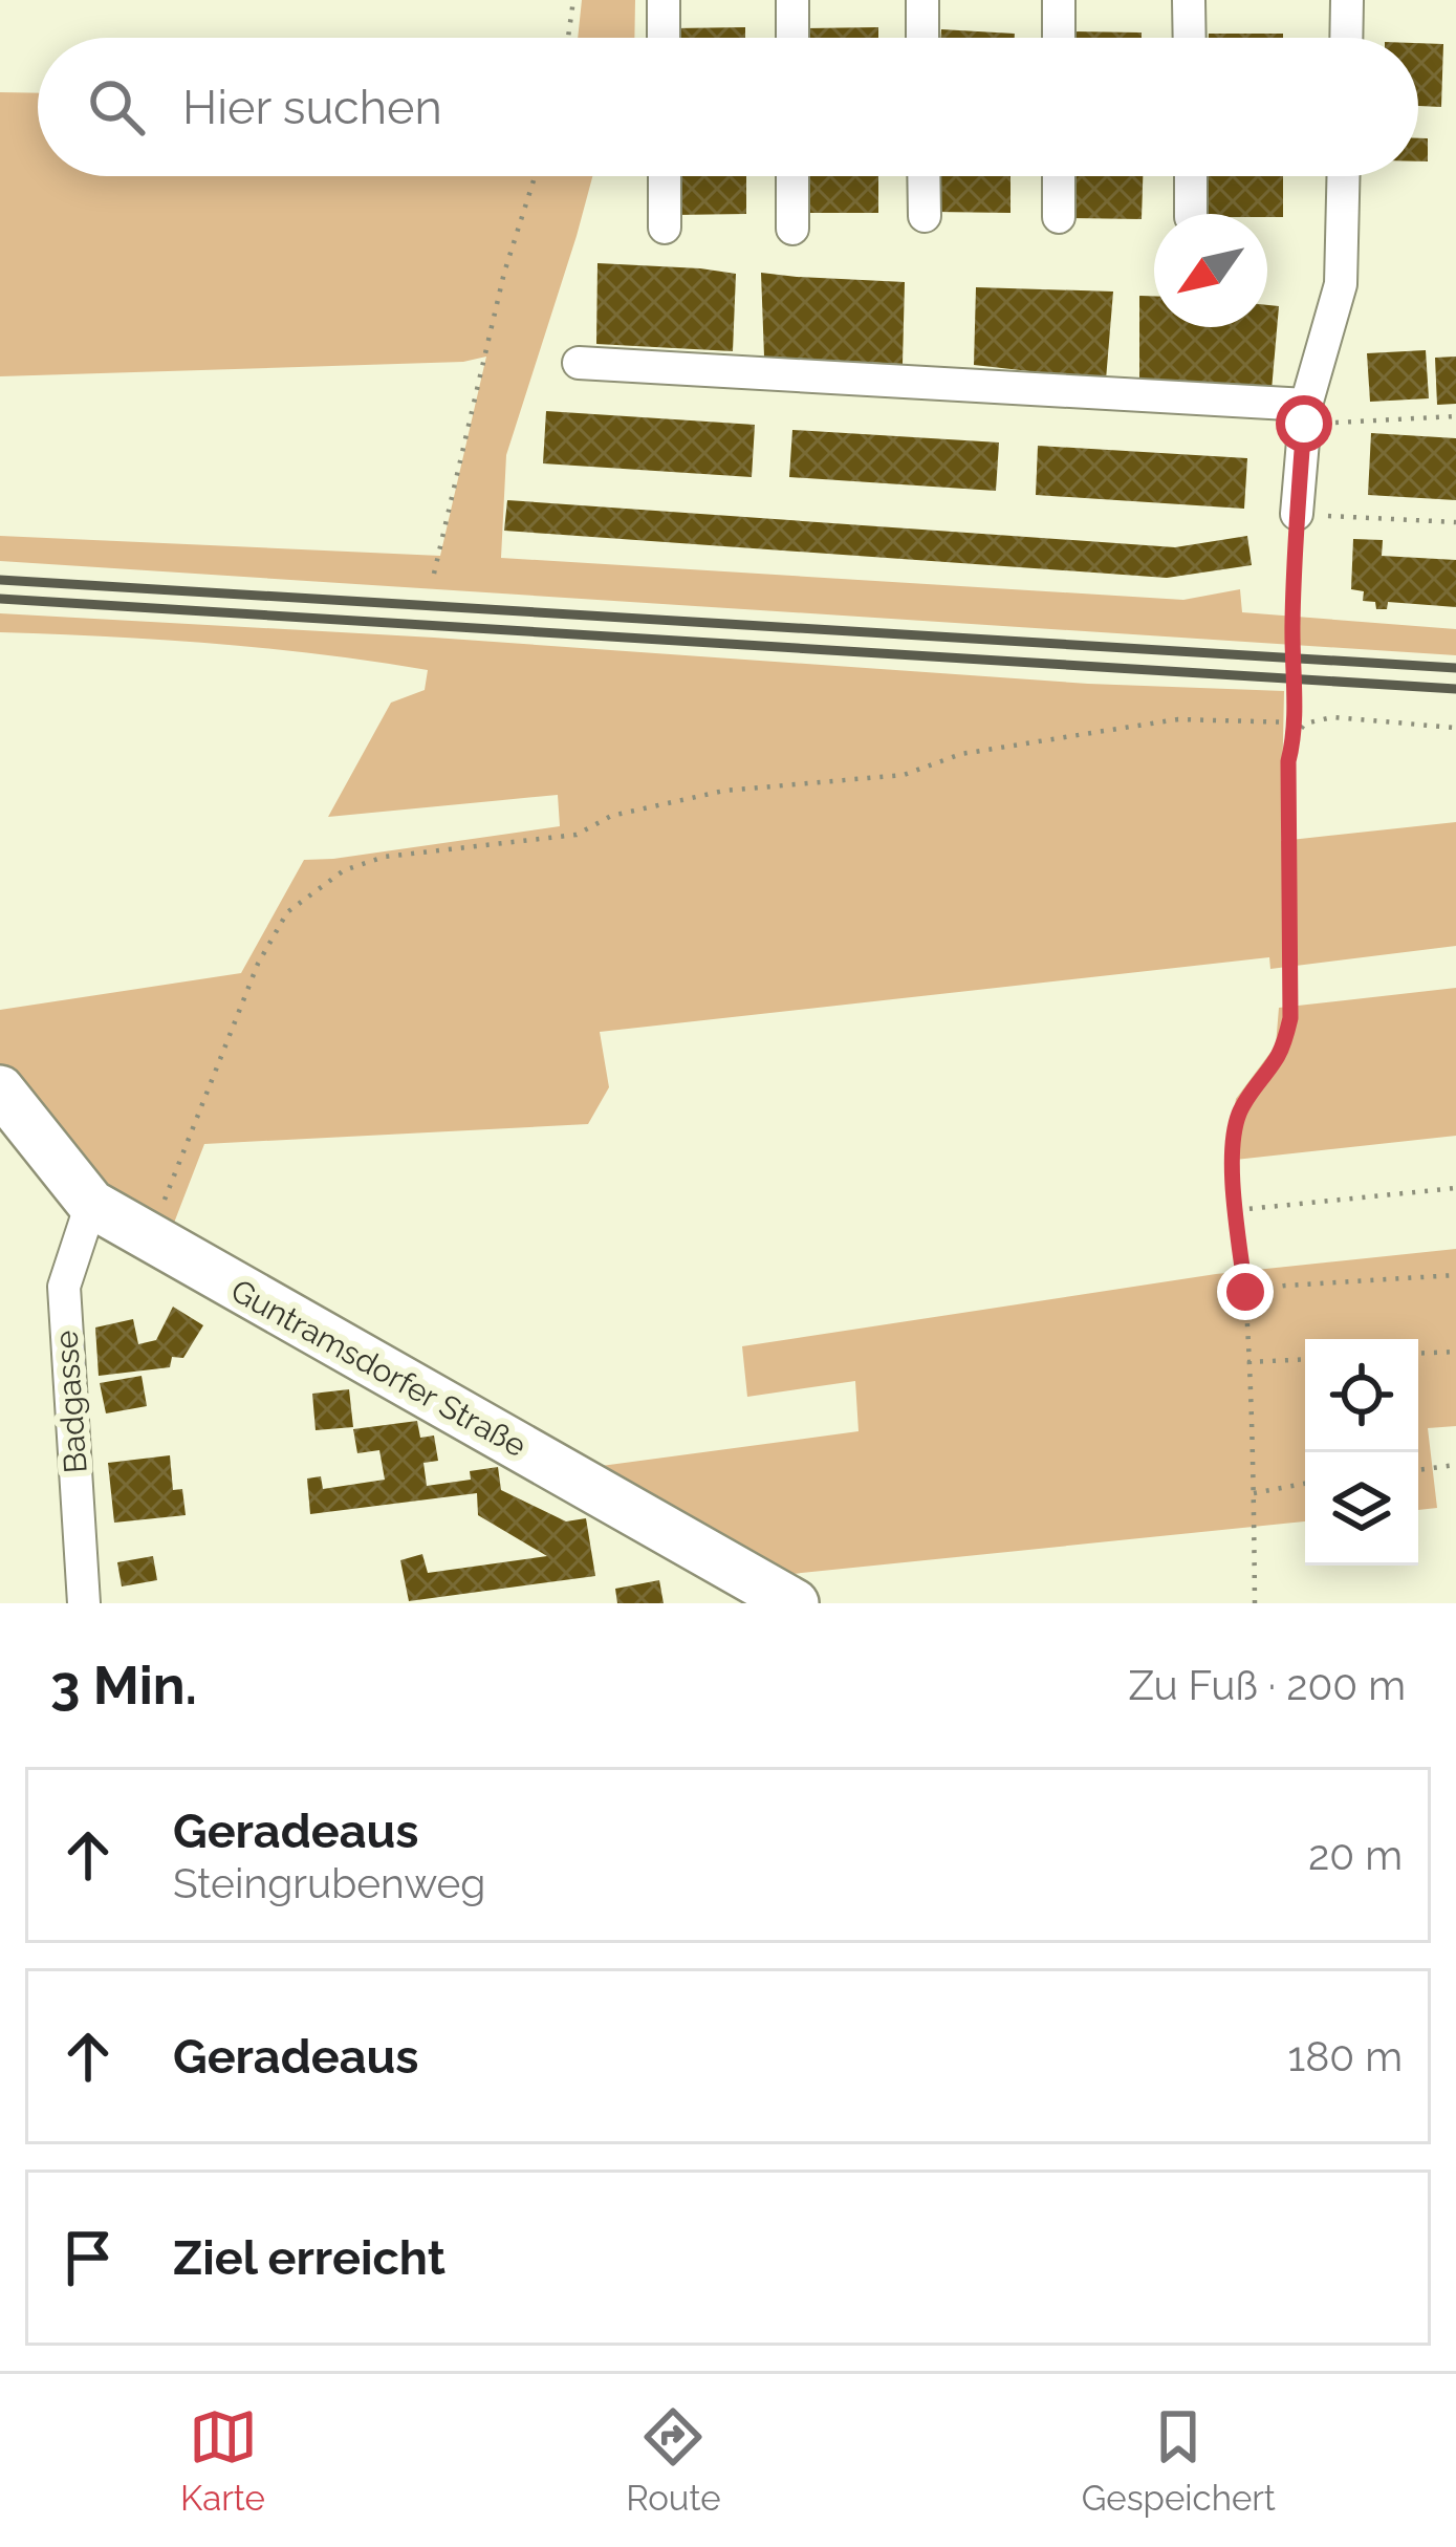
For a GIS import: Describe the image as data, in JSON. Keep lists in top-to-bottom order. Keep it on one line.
{"streets":{"street":["Guntramsdorfer Straße","Badgasse"]},"crossings":[["Guntramsdorfer Straße","Badgasse"]],"north":"bottom left","page":{"search":"Hier suchen","heading":["3 Min.","Zu Fuß · 200 m"],"list":[["Geradeaus","Steingrubenweg","20 m"],["Geradeaus","180 m"],"Ziel erreicht"],"nav":["Karte","Route","Gespeichert"]}}
